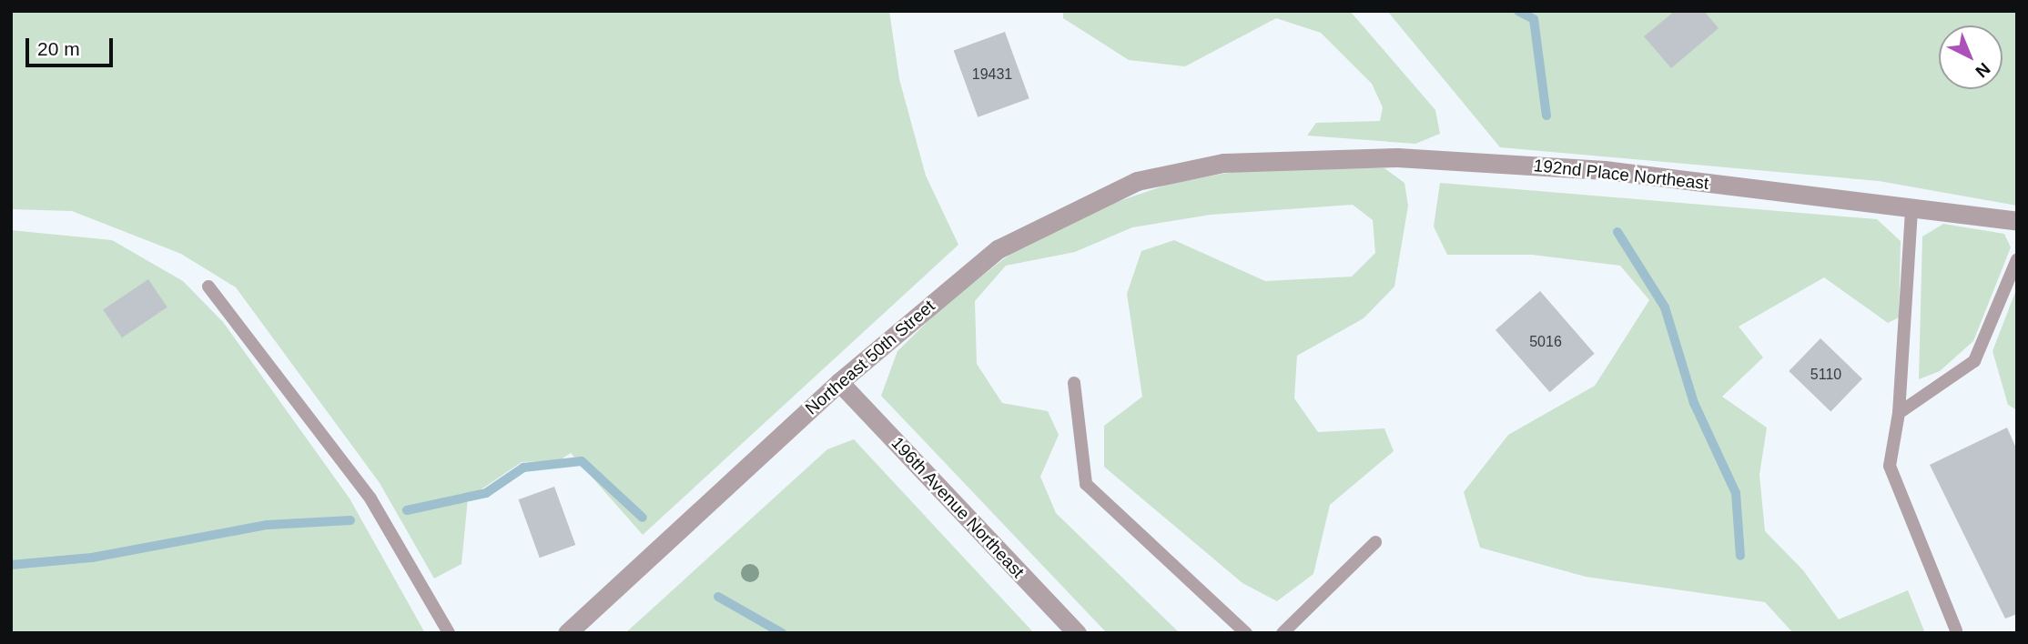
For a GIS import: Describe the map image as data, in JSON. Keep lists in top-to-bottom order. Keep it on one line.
{"streets":{"street":["192nd Place Northeast","Northeast 50th Street","196th Avenue Northeast"]},"crossings":[["192nd Place Northeast","Northeast 50th Street"],["Northeast 50th Street","196th Avenue Northeast"]],"house_numbers":["19431","5016","5110"],"scale_bar":"20 m","north":"bottom right"}
